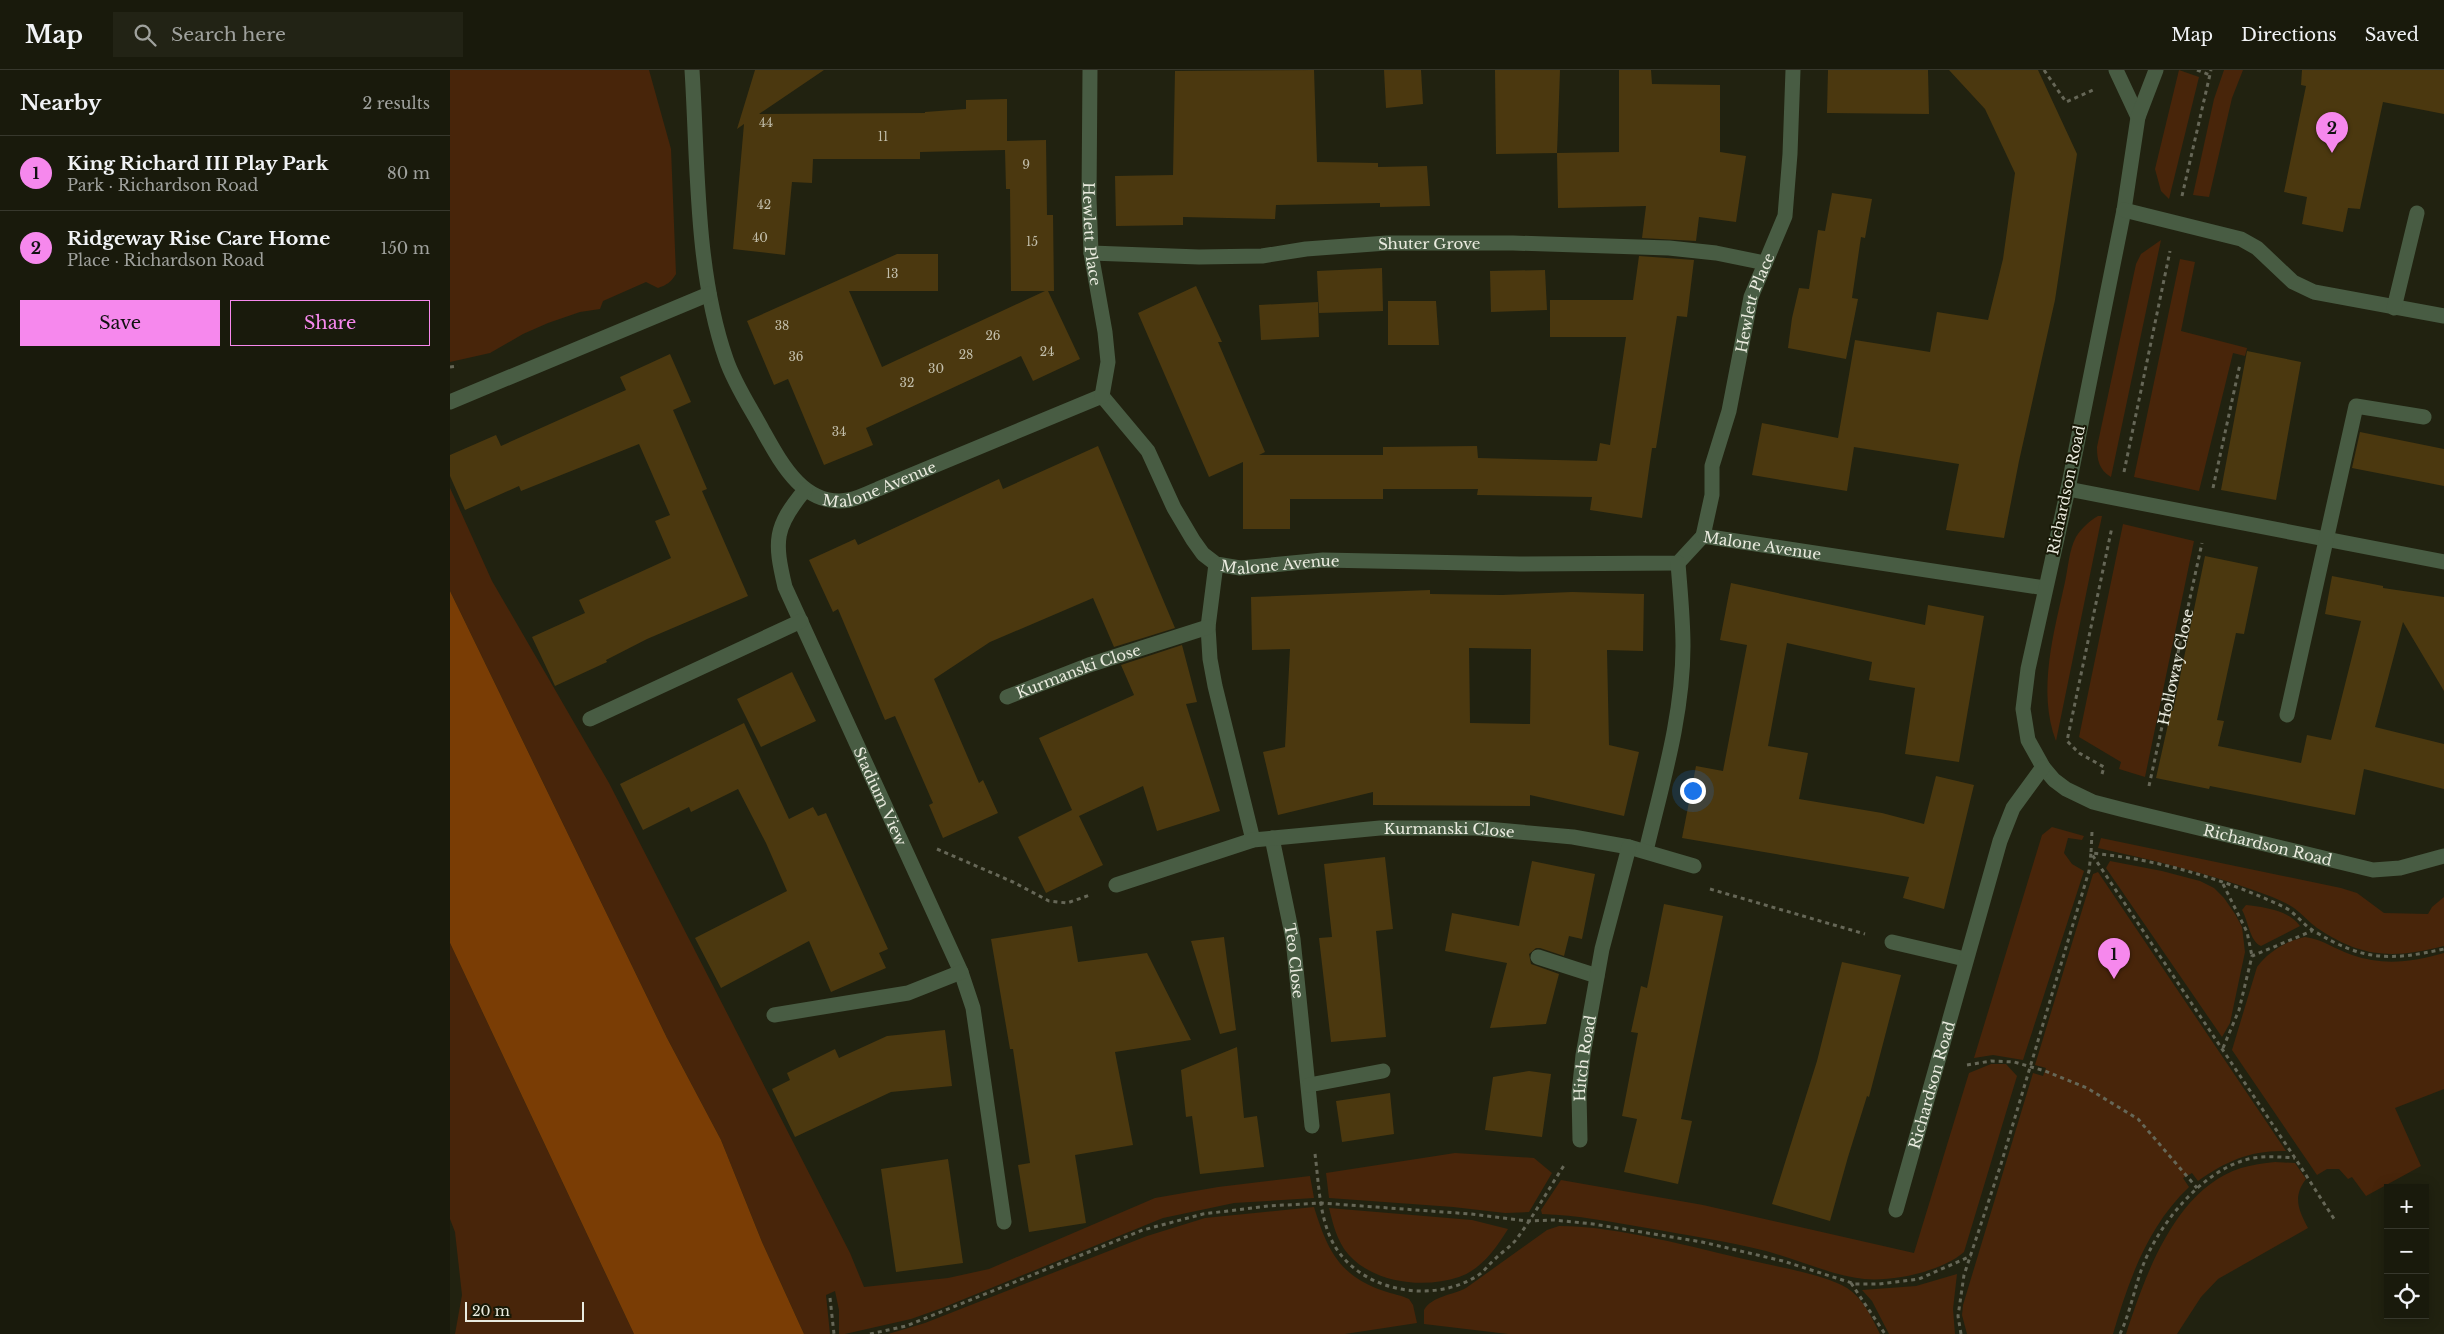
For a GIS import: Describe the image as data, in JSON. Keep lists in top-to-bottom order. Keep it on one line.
{"streets":{"street":["Hewlett Place","Shuter Grove","Malone Avenue","Richardson Road","Kurmanski Close","Stadium View","Teo Close","Hitch Road"],"path":["Holloway Close"]},"crossings":[["Hewlett Place","Shuter Grove"],["Hewlett Place","Malone Avenue"],["Malone Avenue","Richardson Road"],["Malone Avenue","Stadium View"],["Richardson Road","Holloway Close"],["Kurmanski Close","Teo Close"],["Kurmanski Close","Hitch Road"]],"house_numbers":["44","11","9","42","40","15","13","38","26","24","28","36","30","32","34"],"scale_bar":"20 m","page":{"header":"Map","search":"Search here","nav":["Map","Directions","Saved"],"heading":["Nearby","2 results"],"pins":["2","1"],"list":[{"mark":"1","name":"King Richard III Play Park","note":"Park · Richardson Road","value":"80 m"},{"mark":"2","name":"Ridgeway Rise Care Home","note":"Place · Richardson Road","value":"150 m"}],"buttons":["Save","Share"],"map_buttons":["+","−"],"scale":"20 m"}}
